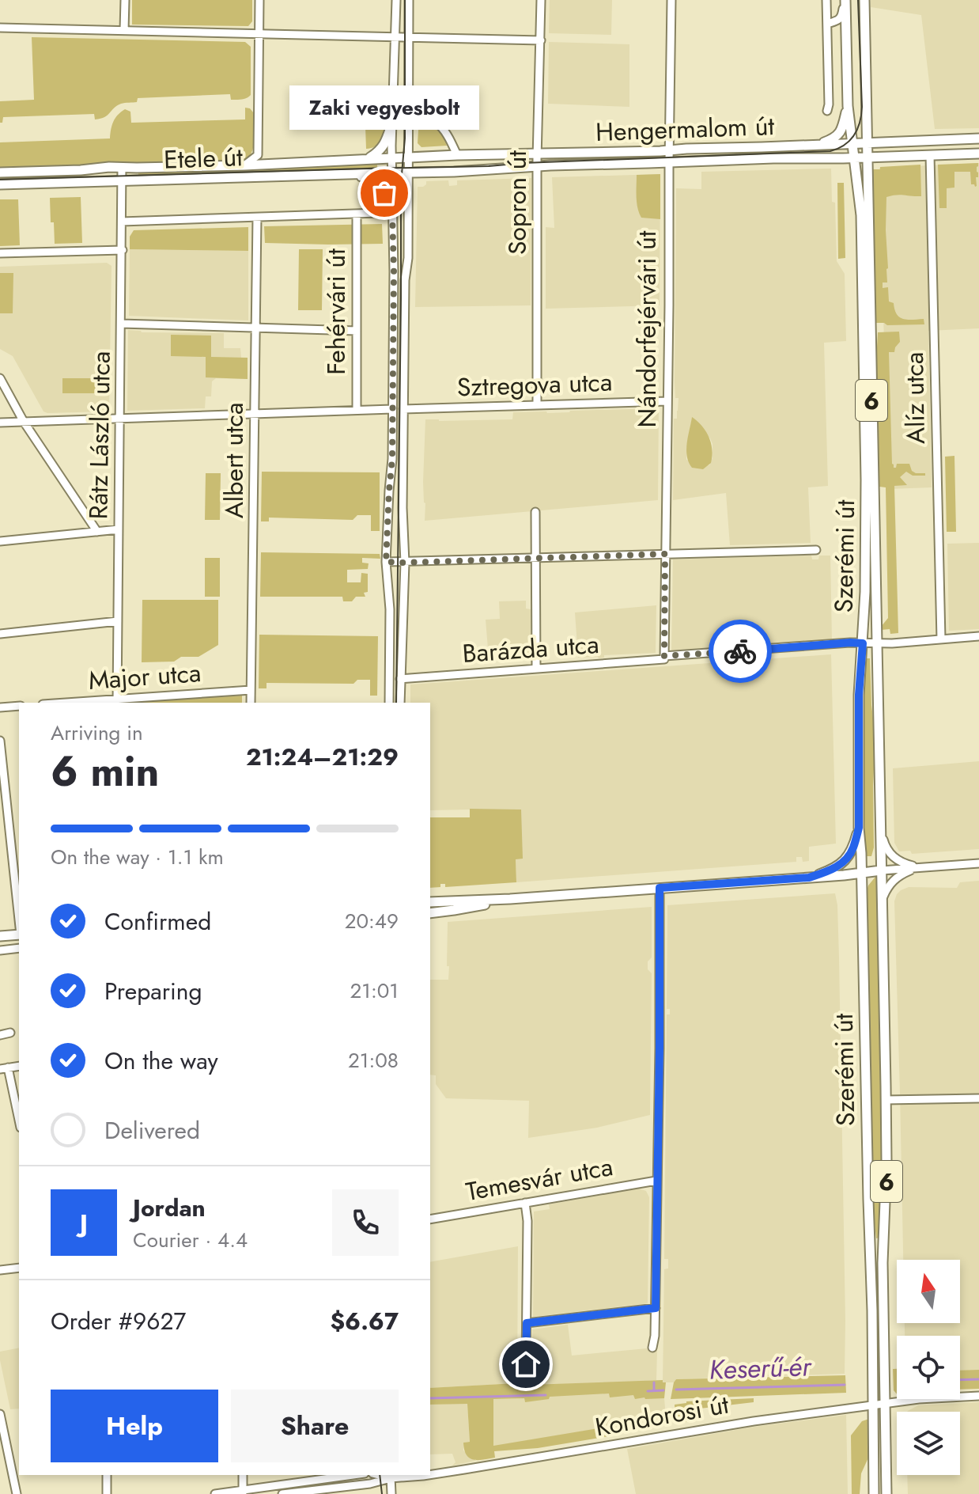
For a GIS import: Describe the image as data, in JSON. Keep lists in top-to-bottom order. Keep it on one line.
{"streets":{"main road":["Hengermalom út","Etele út","6","Szerémi út"],"street":["Sopron út","Fehérvári út","Nándorfejérvári út","Sztregova utca","Alíz utca","Rátz László utca","Albert utca","Barázda utca","Major utca","Temesvár utca","Kondorosi út"]},"crossings":[["Hengermalom út","Etele út"],["Hengermalom út","Sopron út"],["Hengermalom út","Nándorfejérvári út"],["Hengermalom út","Alíz utca"],["Hengermalom út","Szerémi út"],["Etele út","Rátz László utca"],["Sopron út","Sztregova utca"],["Nándorfejérvári út","Sztregova utca"],["Nándorfejérvári út","Barázda utca"],["Alíz utca","Barázda utca"],["Rátz László utca","Major utca"],["Albert utca","Major utca"],["Szerémi út","Barázda utca"],["Szerémi út","Kondorosi út"]],"water":["Keserű-ér"],"places":["Zaki vegyesbolt"],"north":"top","page":{"bubble":"Zaki vegyesbolt","heading":["6 min","Arriving in","21:24–21:29"],"panel":["Jordan","Courier · 4.4","Order #9627","$6.67"],"bar":"On the way · 1.1 km","list":[["Confirmed","20:49"],["Preparing","21:01"],["On the way","21:08"],"Delivered"],"round":"J","buttons":["Help","Share"]}}
